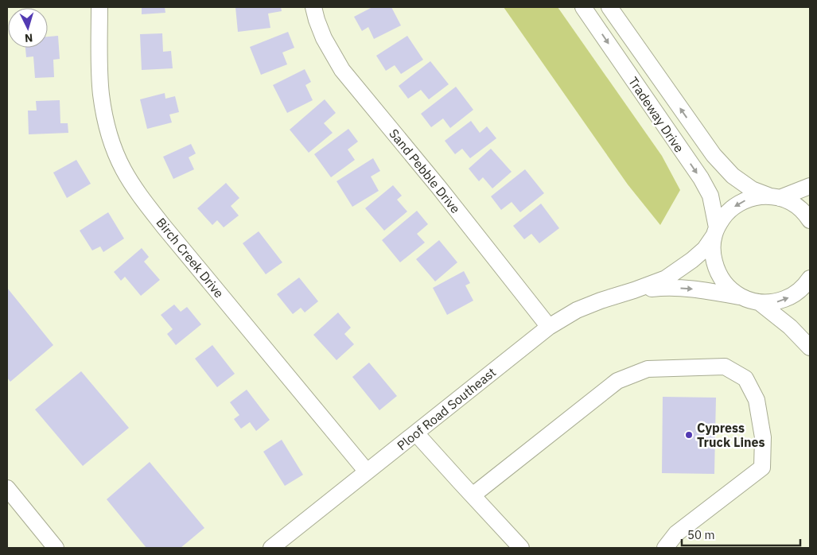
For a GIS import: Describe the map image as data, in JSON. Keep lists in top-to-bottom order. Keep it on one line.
{"streets":{"street":["Tradeway Drive","Sand Pebble Drive","Birch Creek Drive","Ploof Road Southeast"]},"crossings":[["Tradeway Drive","Ploof Road Southeast"],["Sand Pebble Drive","Ploof Road Southeast"],["Birch Creek Drive","Ploof Road Southeast"]],"places":["Cypress Truck Lines"],"scale_bar":"50 m","north":"bottom"}
